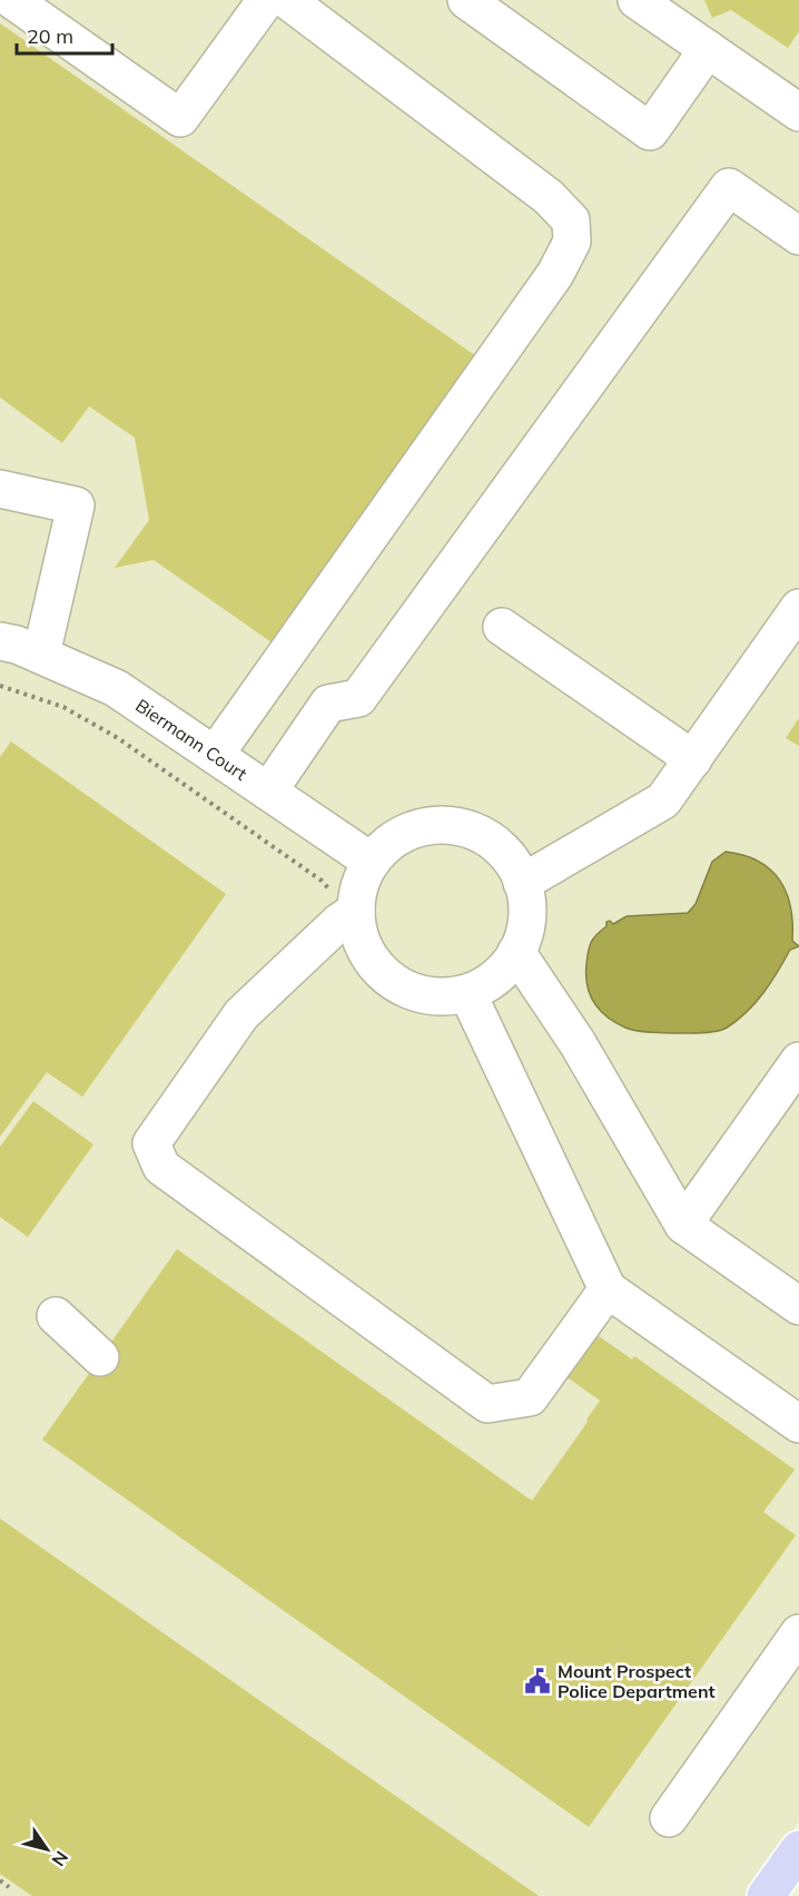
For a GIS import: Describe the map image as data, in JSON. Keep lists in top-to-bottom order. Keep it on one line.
{"streets":{"street":["Biermann Court"]},"places":{"public building":["Mount Prospect Police Department"]},"scale_bar":"20 m","north":"bottom right"}
